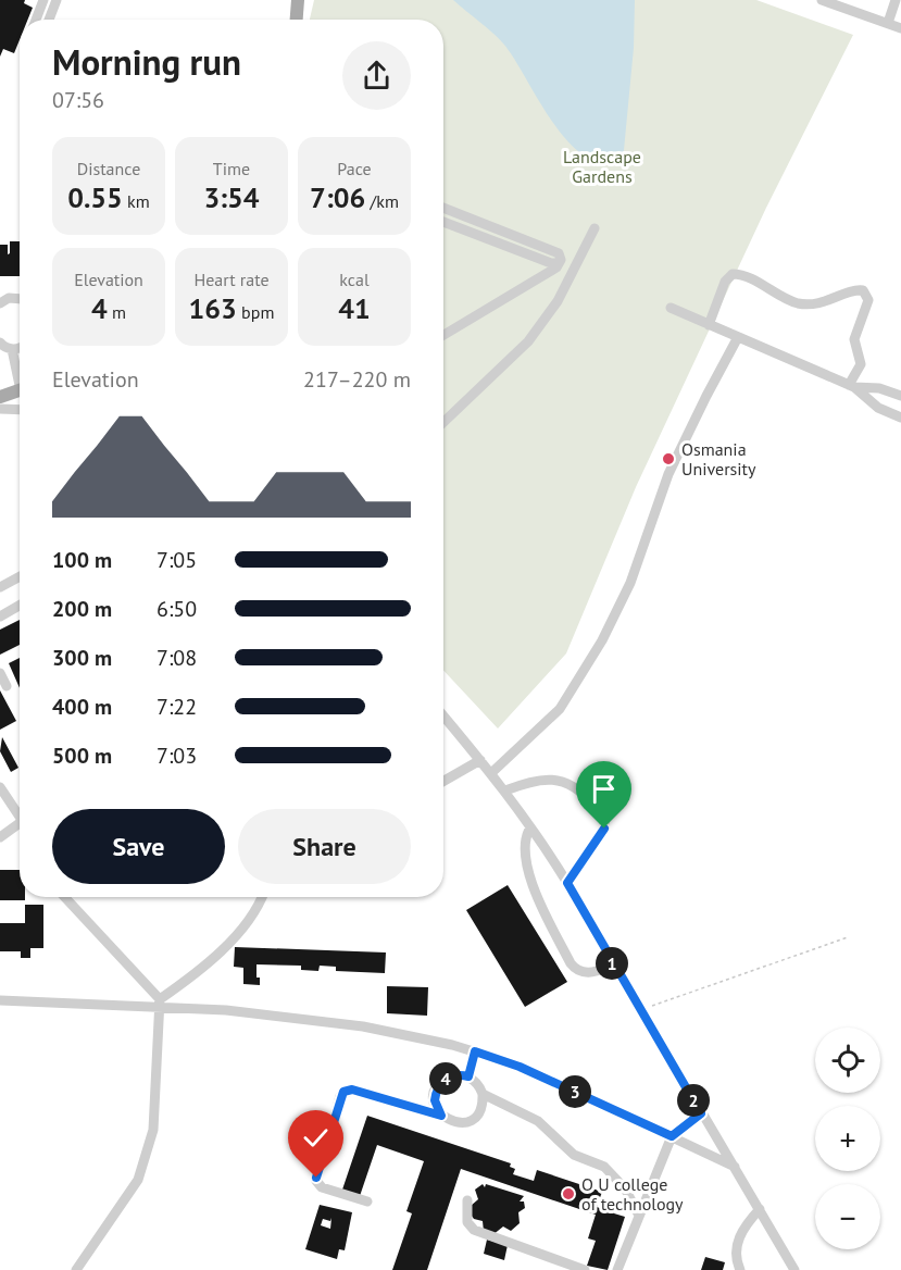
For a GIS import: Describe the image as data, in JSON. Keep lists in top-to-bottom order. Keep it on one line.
{"parks":["Landscape Gardens"],"places":["Osmania University","O U college of technology"],"page":{"heading":["Morning run","07:56"],"stats":[["Distance","0.55 km"],["Time","3:54"],["Pace","7:06 /km"],["Elevation","4 m"],["Heart rate","163 bpm"],["kcal","41"]],"chart":["Elevation","217–220 m"],"list":[{"name":"100 m","note":"7:05"},{"name":"200 m","note":"6:50"},{"name":"300 m","note":"7:08"},{"name":"400 m","note":"7:22"},{"name":"500 m","note":"7:03"}],"buttons":["Save","Share"],"pins":["1","4","3","2"],"map_buttons":["+","−"]}}
